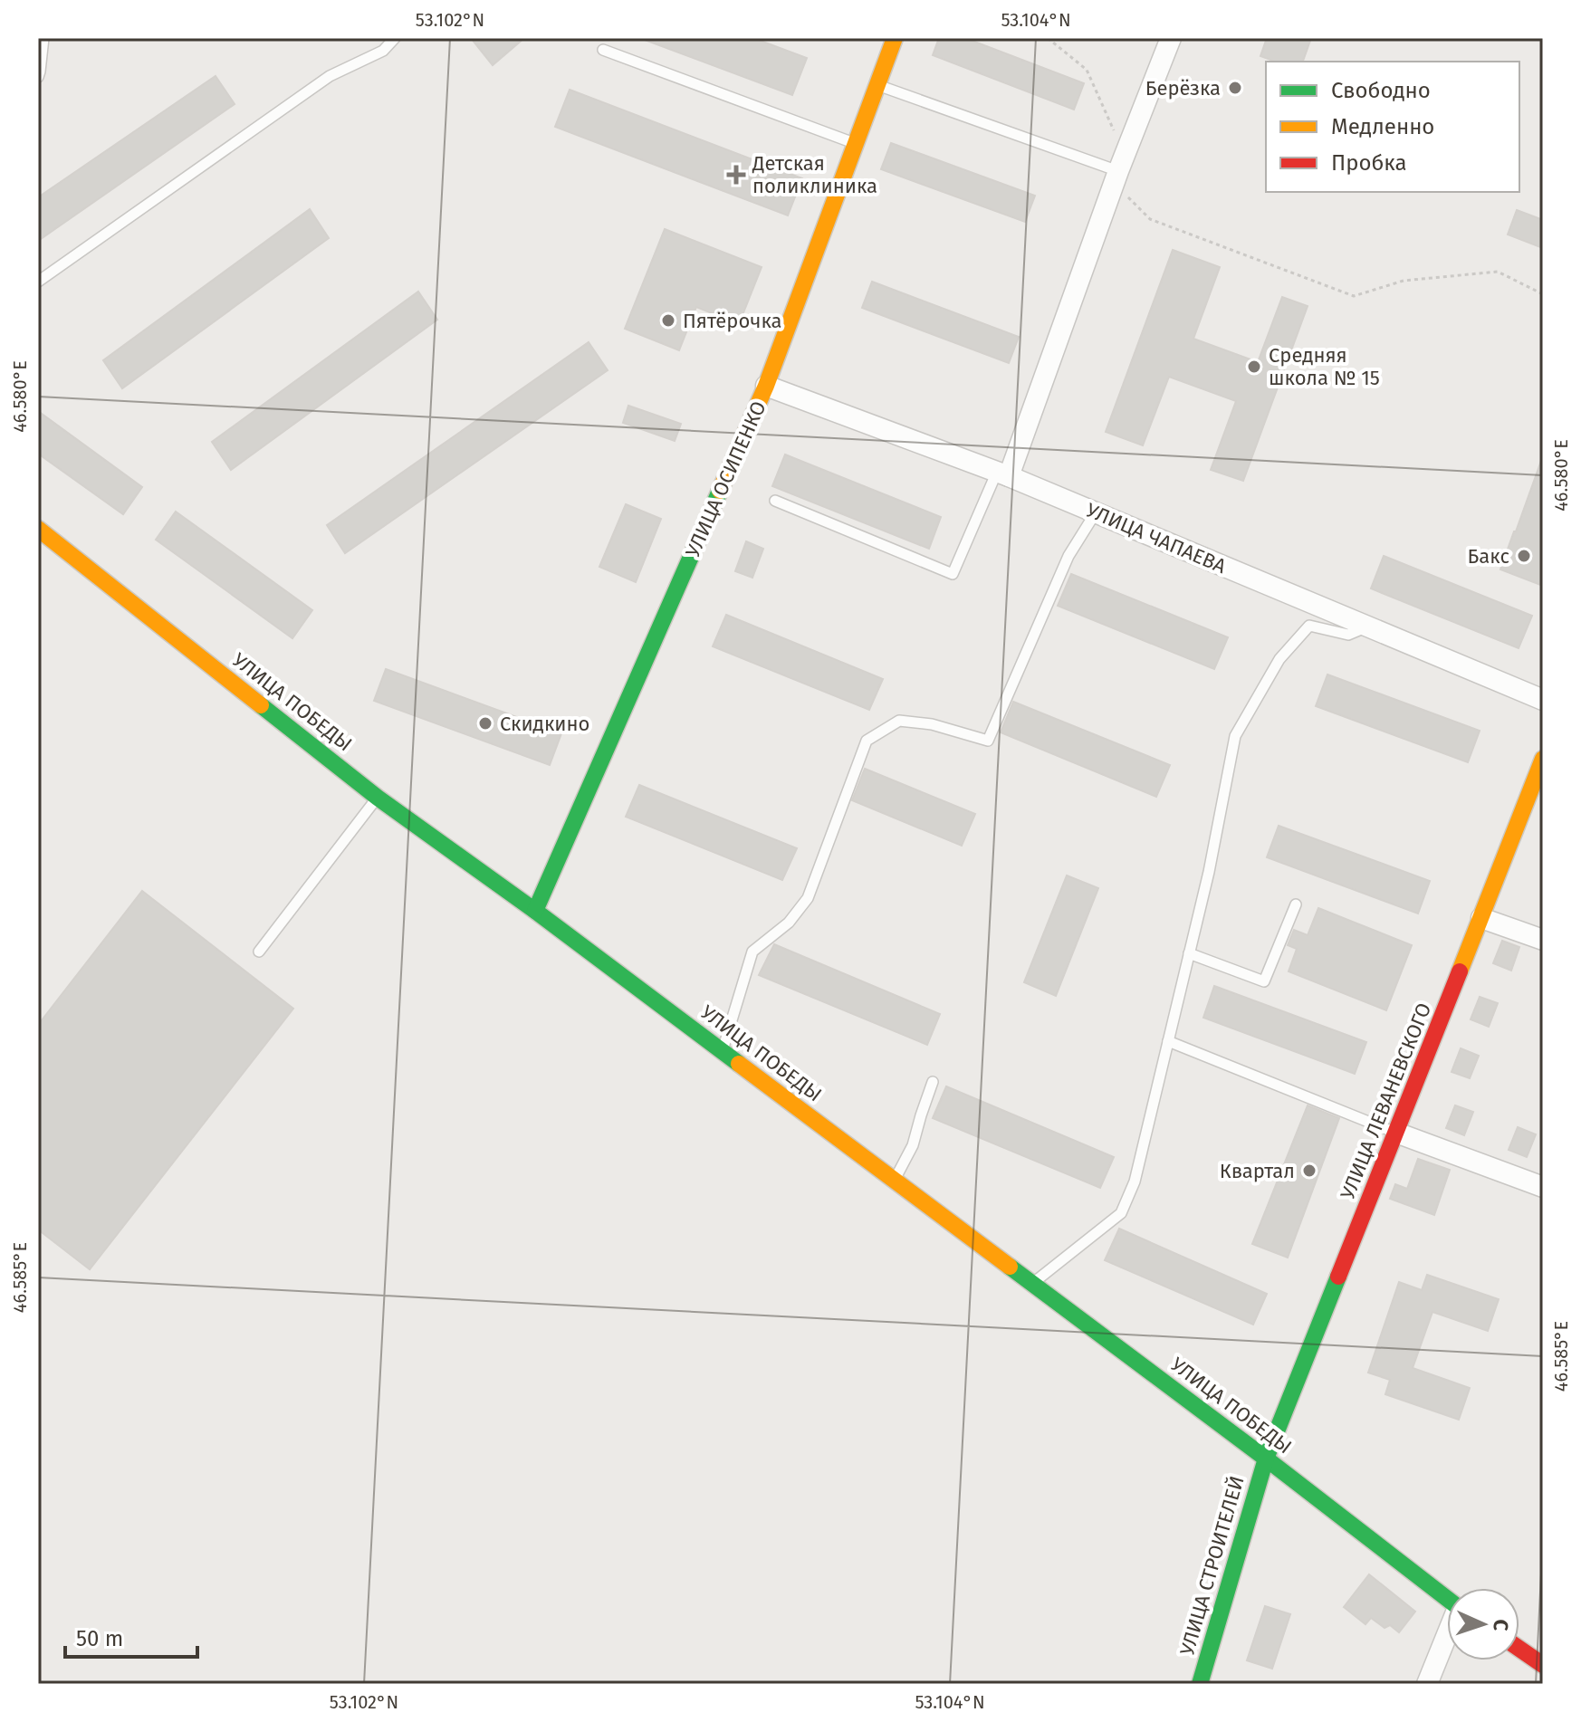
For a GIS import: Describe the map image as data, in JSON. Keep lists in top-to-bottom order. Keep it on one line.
{"streets":{"street":["УЛИЦА ОСИПЕНКО","УЛИЦА ЧАПАЕВА","УЛИЦА ПОБЕДЫ","УЛИЦА ЛЕВАНЕВСКОГО","УЛИЦА СТРОИТЕЛЕЙ"]},"crossings":[["УЛИЦА ОСИПЕНКО","УЛИЦА ЧАПАЕВА"],["УЛИЦА ОСИПЕНКО","УЛИЦА ПОБЕДЫ"],["УЛИЦА ПОБЕДЫ","УЛИЦА ЛЕВАНЕВСКОГО"],["УЛИЦА ПОБЕДЫ","УЛИЦА СТРОИТЕЛЕЙ"],["УЛИЦА ЛЕВАНЕВСКОГО","УЛИЦА СТРОИТЕЛЕЙ"]],"places":{"other":["Берёзка","Пятёрочка","Средняя школа № 15","Бакс","Скидкино","Квартал"],"health":["Детская поликлиника"]},"legend":["Свободно","Медленно","Пробка"],"scale_bar":"50 m","north":"right","coordinates":["53.102°N","53.104°N","46.580°E","46.585°E"]}
